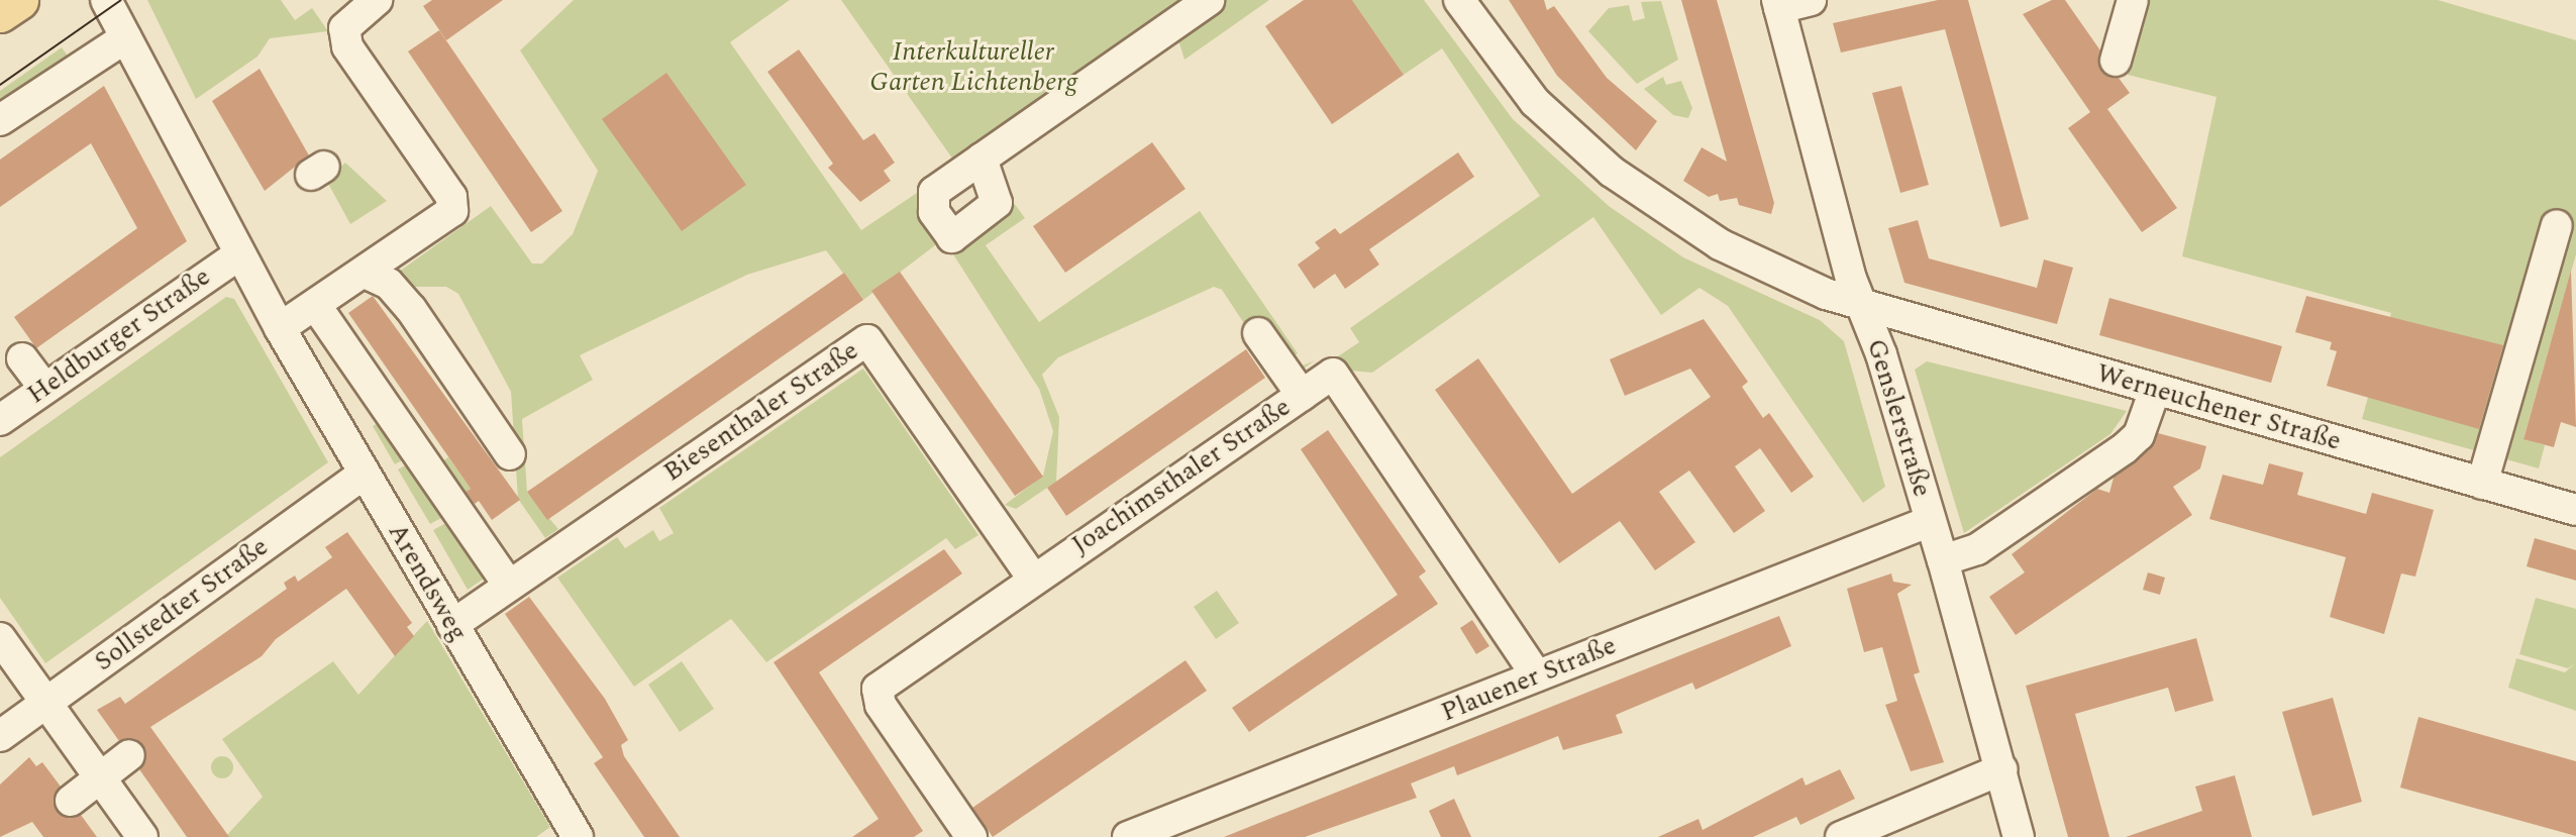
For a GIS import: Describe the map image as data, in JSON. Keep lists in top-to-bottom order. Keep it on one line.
{"streets":{"street":["Heldburger Straße","Werneuchener Straße","Biesenthaler Straße","Genslerstraße","Joachimsthaler Straße","Arendsweg","Sollstedter Straße","Plauener Straße"]},"crossings":[["Heldburger Straße","Arendsweg"],["Werneuchener Straße","Genslerstraße"],["Biesenthaler Straße","Joachimsthaler Straße"],["Biesenthaler Straße","Arendsweg"],["Genslerstraße","Plauener Straße"],["Joachimsthaler Straße","Plauener Straße"],["Arendsweg","Sollstedter Straße"]],"parks":["Interkultureller Garten Lichtenberg"]}
